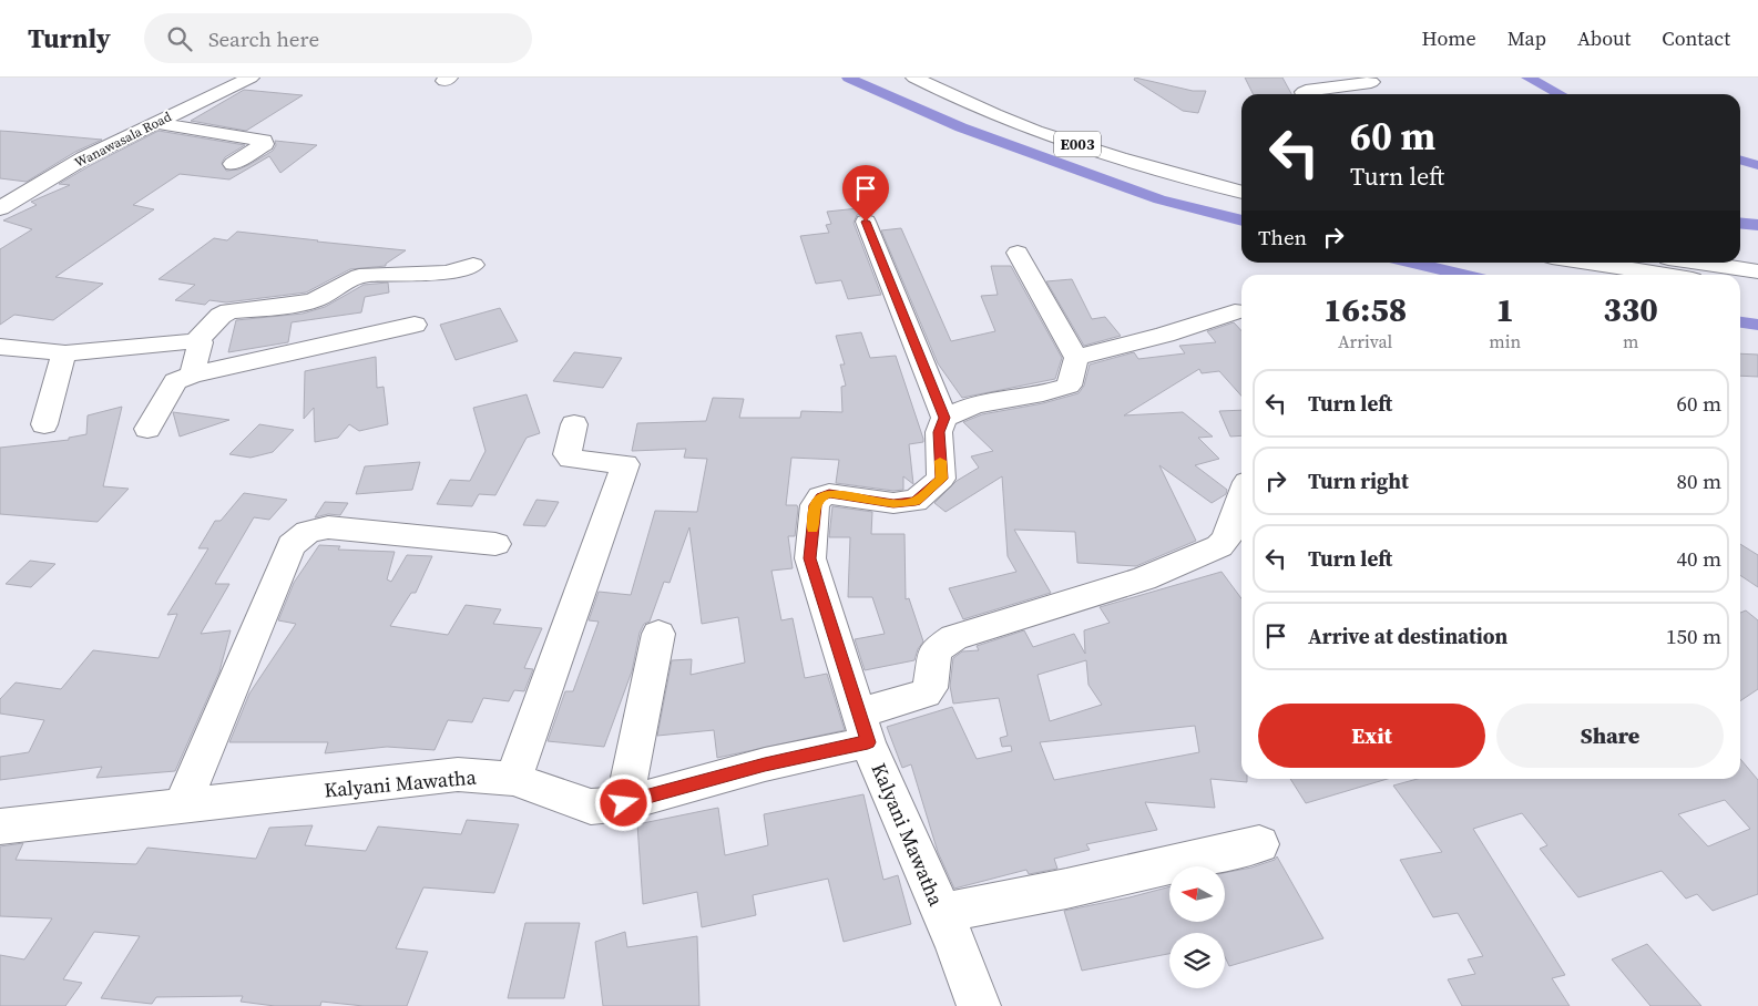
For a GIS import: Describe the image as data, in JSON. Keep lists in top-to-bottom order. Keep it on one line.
{"streets":{"main road":["Wanawasala Road","E003","Kalyani Mawatha"]},"north":"left","page":{"header":"Turnly","search":"Search here","nav":["Home","Map","About","Contact"],"turn":["60 m","Turn left"],"then":"Then","eta":["16:58","Arrival","1","min","330","m"],"list":[{"name":"Turn left","value":"60 m"},{"name":"Turn right","value":"80 m"},{"name":"Turn left","value":"40 m"},{"name":"Arrive at destination","value":"150 m"}],"buttons":["Exit","Share"]}}
